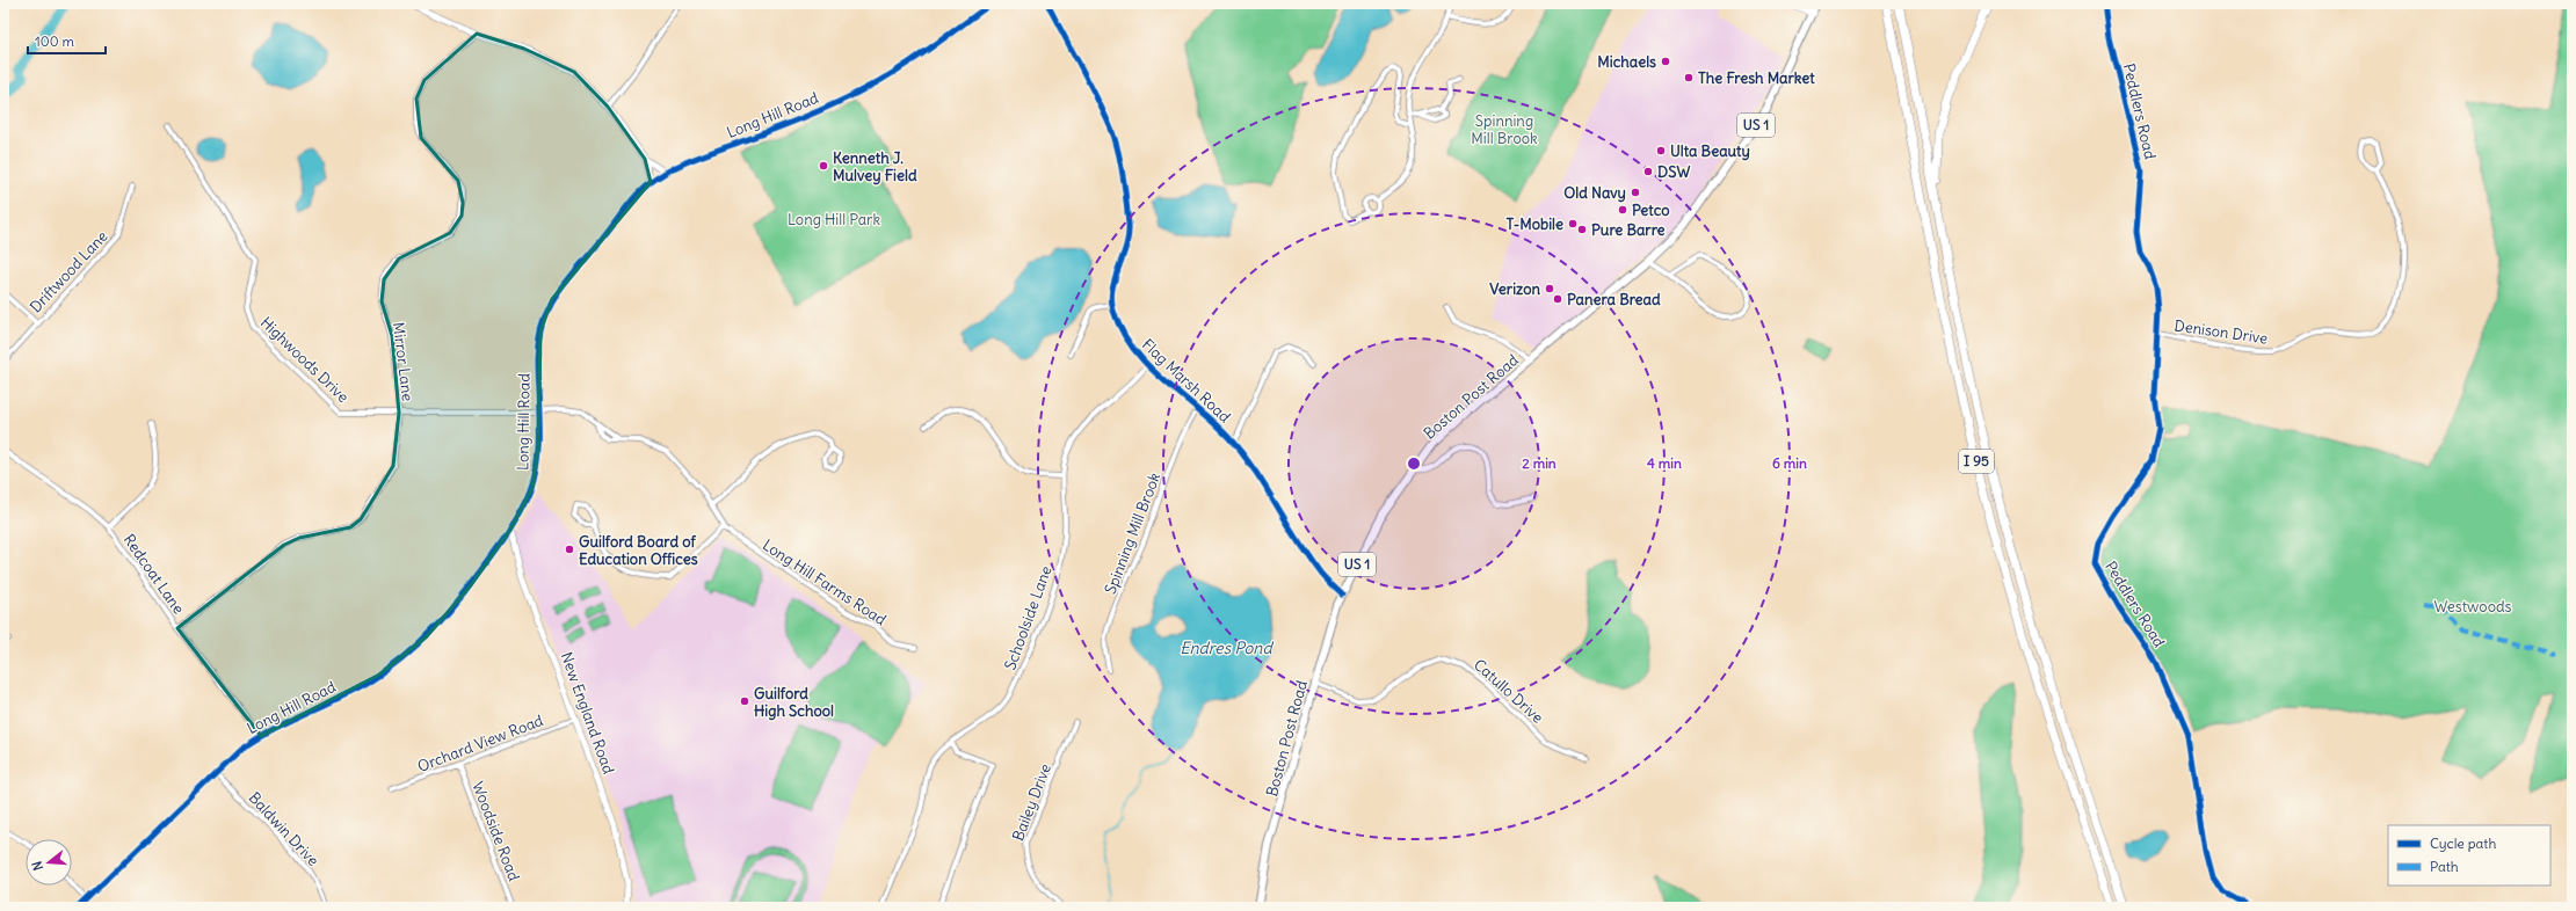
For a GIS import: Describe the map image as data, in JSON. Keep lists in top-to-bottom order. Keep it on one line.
{"streets":{"highway":["I 95"],"main road":["US 1","Boston Post Road"],"street":["Peddlers Road","Long Hill Road","Driftwood Lane","Denison Drive","Highwoods Drive","Mirror Lane","Flag Marsh Road","Spinning Mill Brook","Redcoat Lane","Long Hill Farms Road","Schoolside Lane","Catullo Drive","New England Road","Orchard View Road","Bailey Drive","Baldwin Drive","Woodside Road"]},"crossings":[["Peddlers Road","Denison Drive"],["Long Hill Road","Highwoods Drive"],["Long Hill Road","Redcoat Lane"],["Long Hill Road","Long Hill Farms Road"],["Long Hill Road","New England Road"],["Long Hill Road","Baldwin Drive"],["Highwoods Drive","Mirror Lane"],["Highwoods Drive","Long Hill Farms Road"],["Mirror Lane","Redcoat Lane"],["Flag Marsh Road","Boston Post Road"],["Flag Marsh Road","Spinning Mill Brook"],["Flag Marsh Road","Schoolside Lane"],["Boston Post Road","Catullo Drive"],["New England Road","Orchard View Road"],["Orchard View Road","Woodside Road"]],"water":["Endres Pond"],"parks":["Spinning Mill Brook","Long Hill Park","Westwoods"],"places":["Michaels","The Fresh Market","Ulta Beauty","Kenneth J. Mulvey Field","DSW","Old Navy","Petco","T-Mobile","Pure Barre","Verizon","Panera Bread","Guilford Board of Education Offices","Guilford High School"],"legend":["Cycle path","Path"],"scale_bar":"100 m","north":"left","rings":["2 min","4 min","6 min"]}
